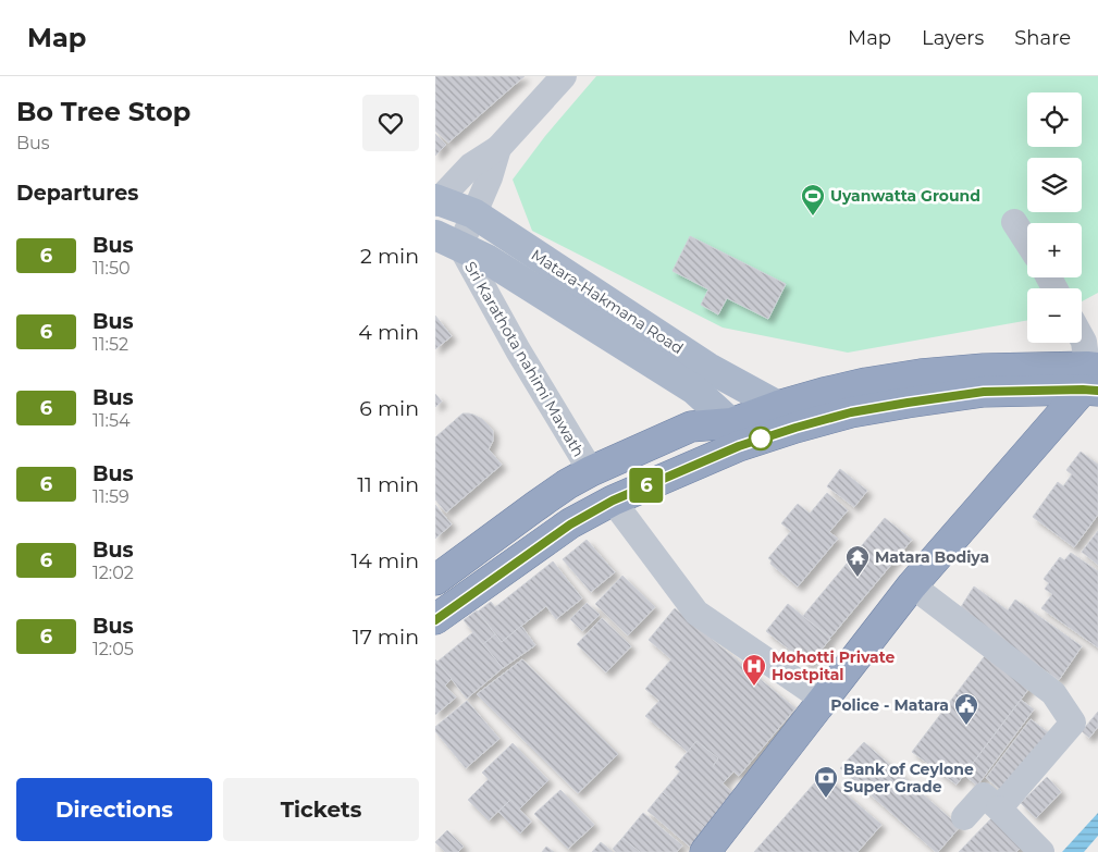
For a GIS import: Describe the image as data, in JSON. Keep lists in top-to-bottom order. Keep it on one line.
{"streets":{"main road":["Matara-Hakmana Road"],"street":["Sri Karathota nahimi Mawath"]},"crossings":[["Matara-Hakmana Road","Sri Karathota nahimi Mawath"]],"places":{"sports":["Uyanwatta Ground"],"temple":["Matara Bodiya"],"hospital":["Mohotti Private Hostpital"],"public building":["Police - Matara"],"bank":["Bank of Ceylone Super Grade"]},"lines":["bus line 6"],"page":{"header":"Map","nav":["Map","Layers","Share"],"heading":[["Bo Tree Stop","Bus"],"Departures"],"on_map":"6","map_buttons":["+","−"],"list":[{"mark":"6","name":"Bus","note":"11:50","value":"2 min"},{"mark":"6","name":"Bus","note":"11:52","value":"4 min"},{"mark":"6","name":"Bus","note":"11:54","value":"6 min"},{"mark":"6","name":"Bus","note":"11:59","value":"11 min"},{"mark":"6","name":"Bus","note":"12:02","value":"14 min"},{"mark":"6","name":"Bus","note":"12:05","value":"17 min"}],"buttons":["Directions","Tickets"]}}
